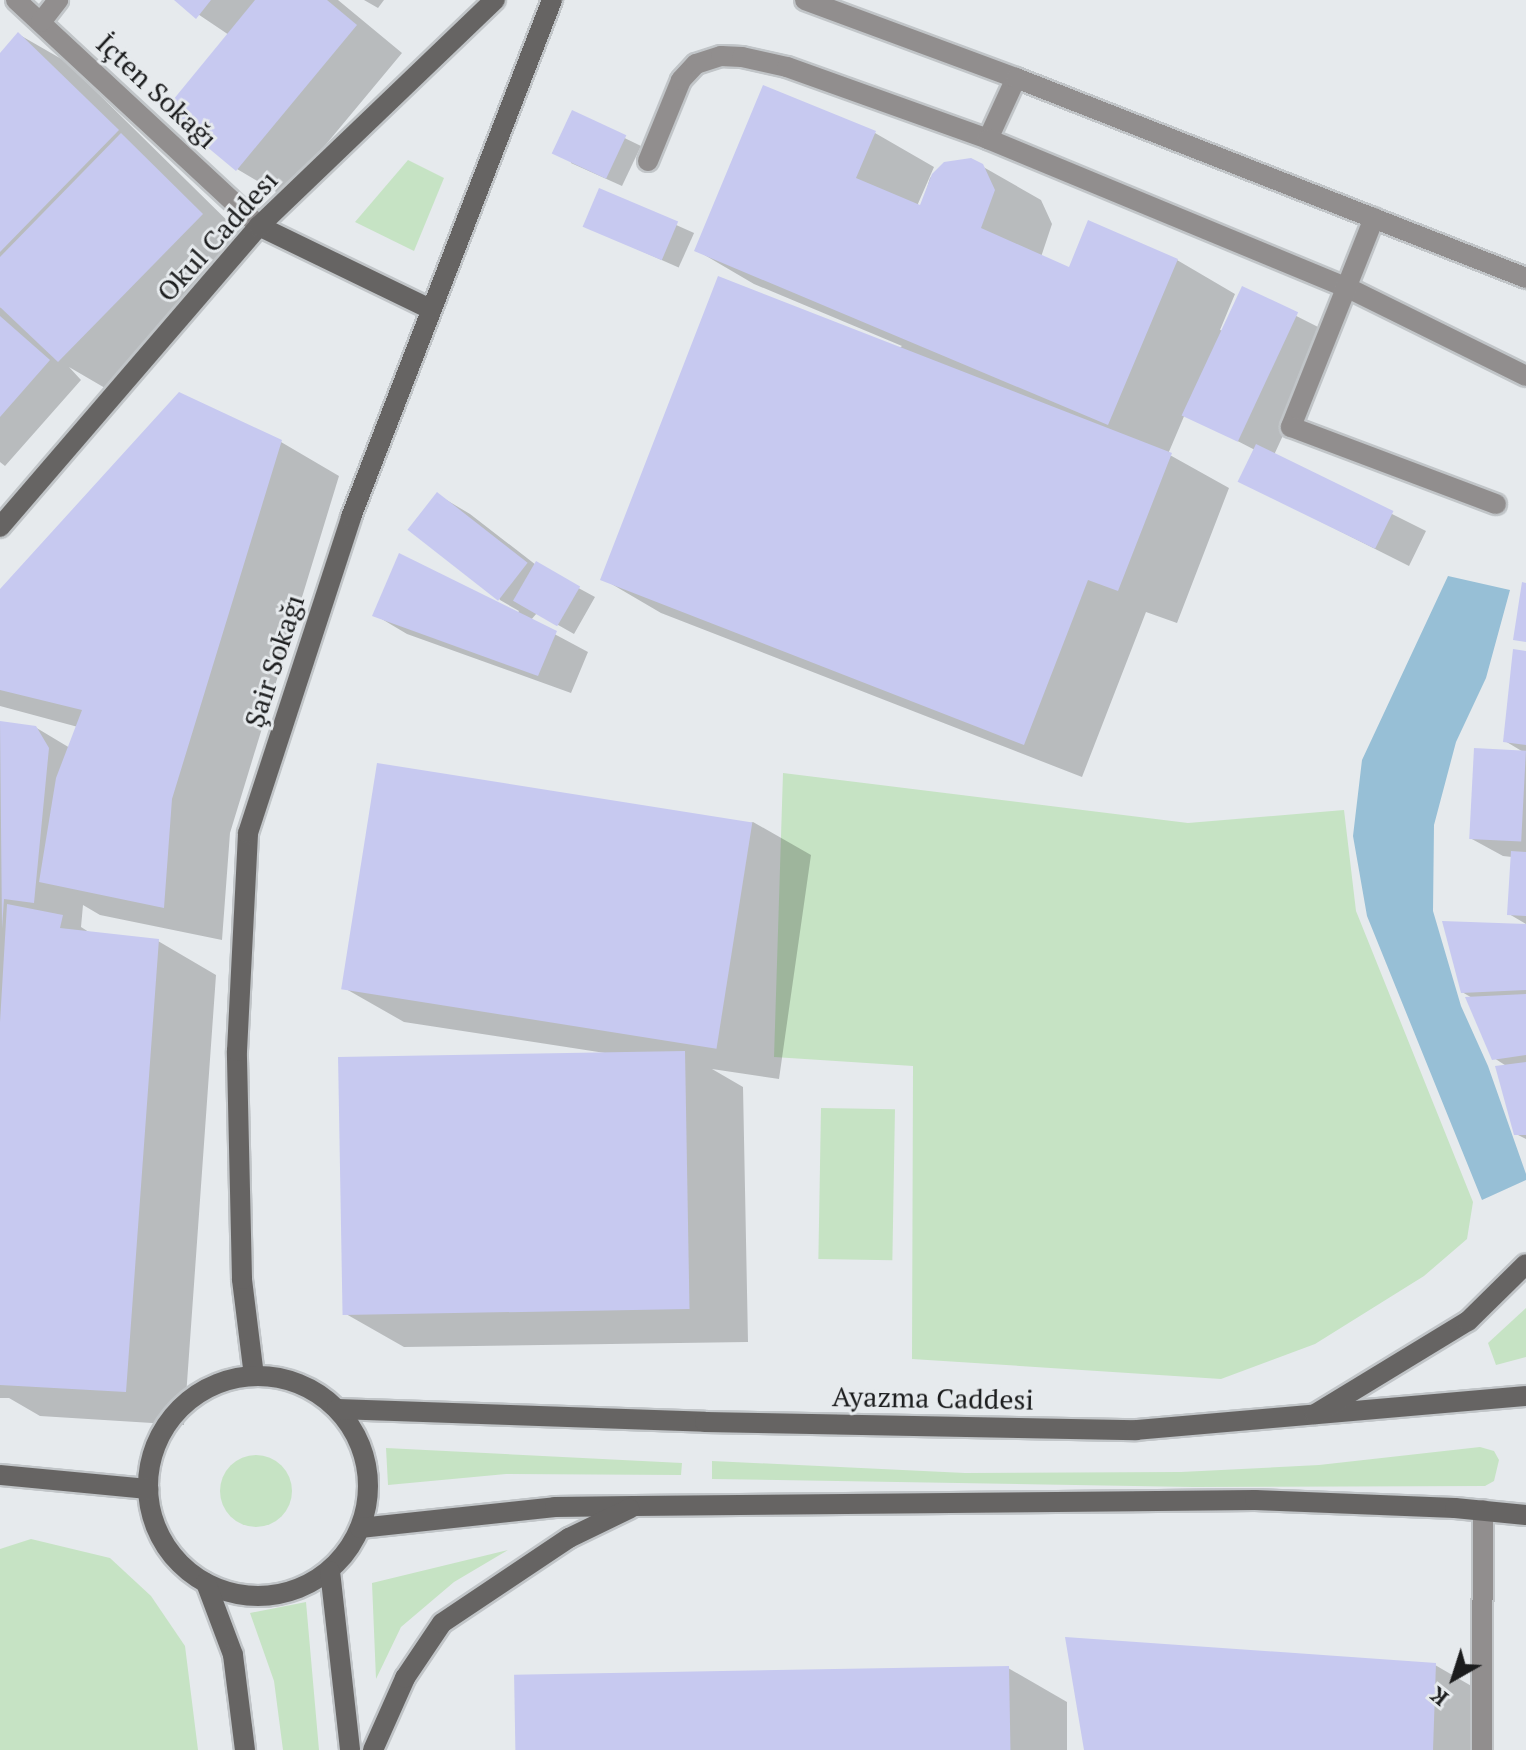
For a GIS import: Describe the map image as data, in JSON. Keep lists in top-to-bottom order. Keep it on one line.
{"streets":{"main road":["Okul Caddesı","Şair Sokağı","Ayazma Caddesi"],"street":["İçten Sokağı"]},"crossings":[["İçten Sokağı","Okul Caddesı"],["Şair Sokağı","Ayazma Caddesi"]],"north":"bottom left"}
